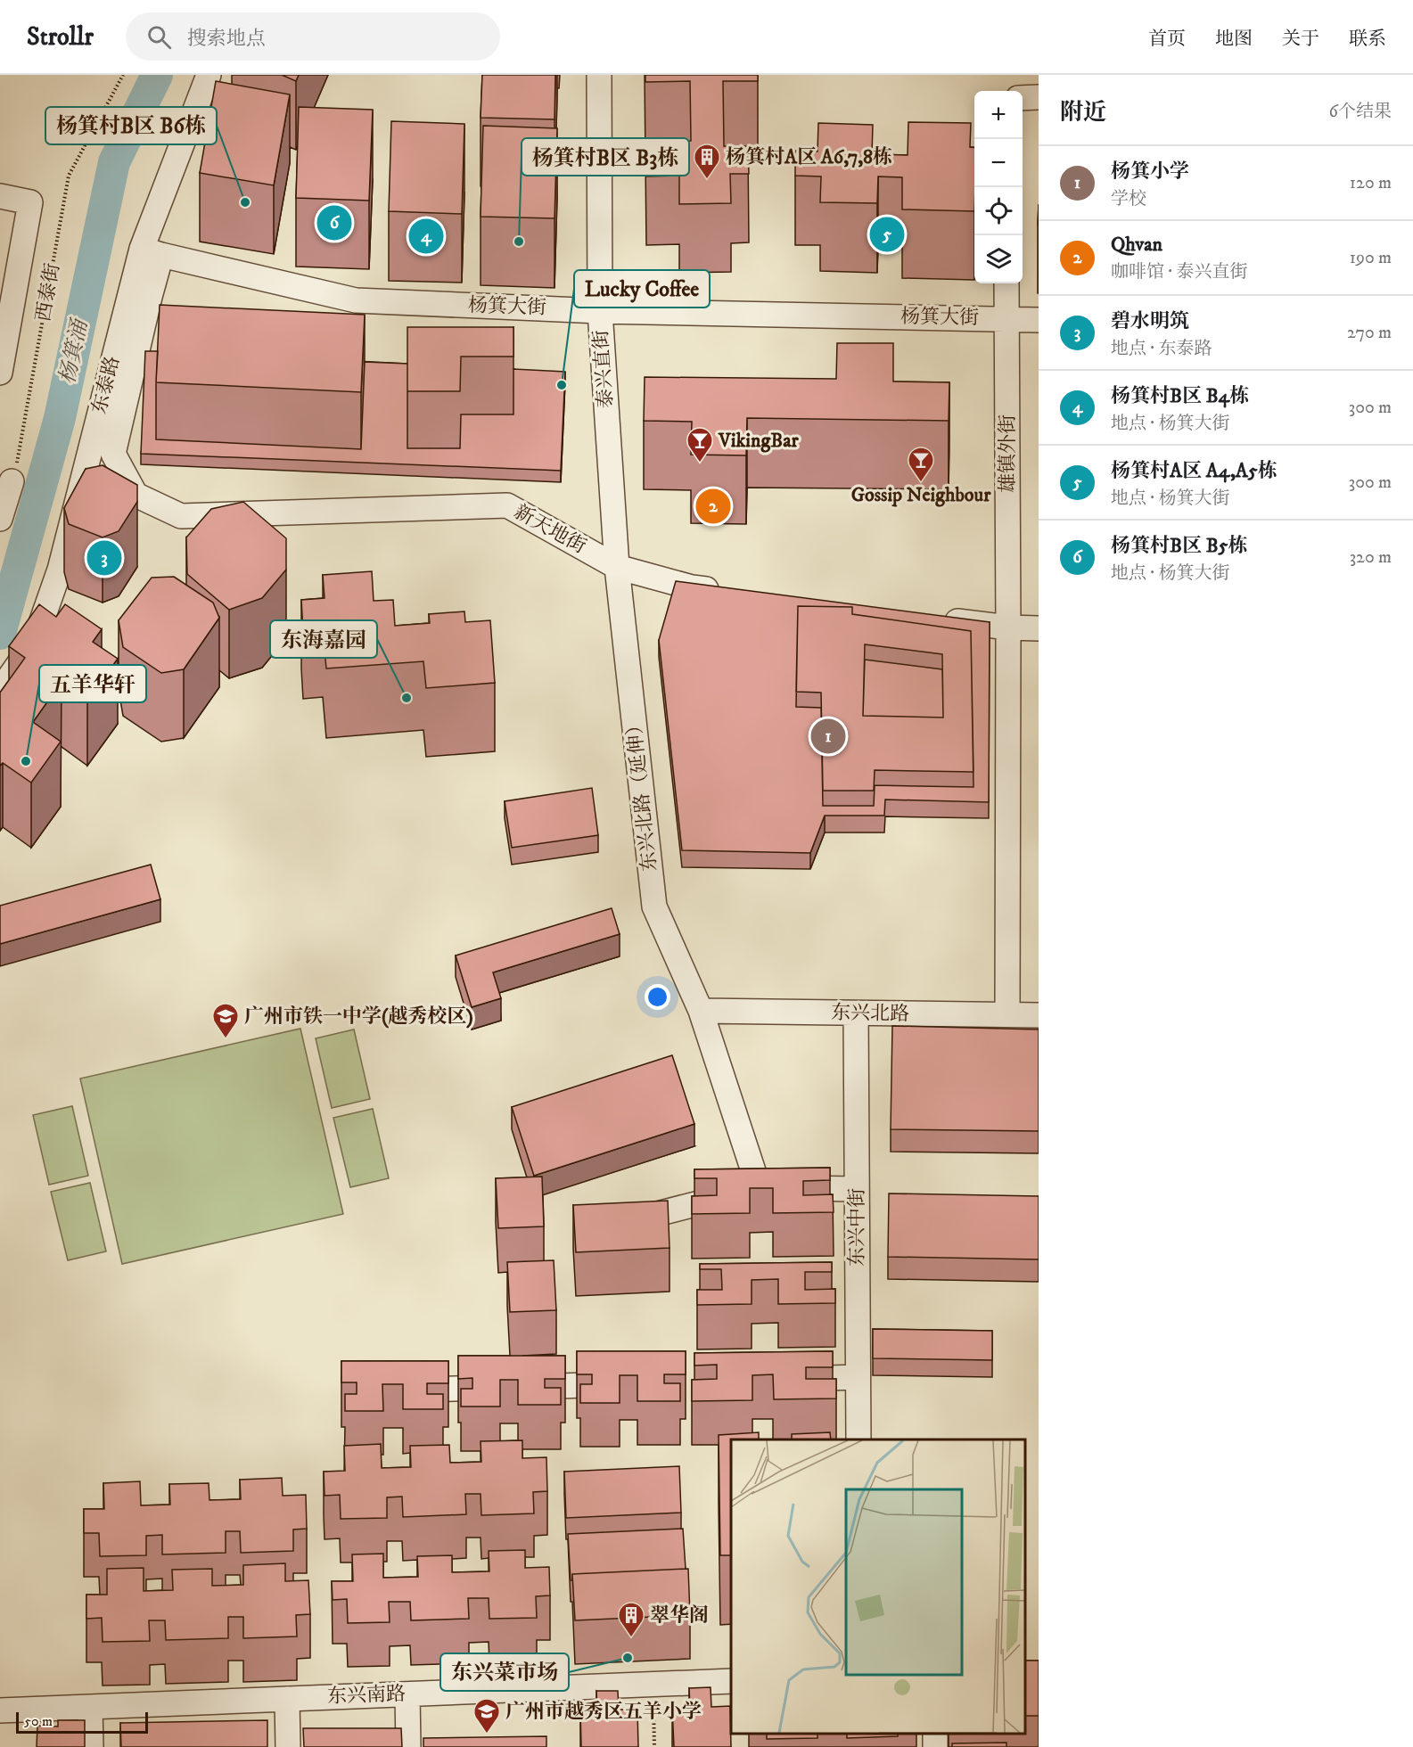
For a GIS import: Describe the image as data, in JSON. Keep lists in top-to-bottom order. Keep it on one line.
{"streets":{"street":["杨箕大街","泰兴直街","东泰路","雄镇外街","新天地街","东兴北路（延伸）","东兴北路","东兴中街","东兴南路"],"path":["西泰街"]},"crossings":[["杨箕大街","泰兴直街"],["杨箕大街","东泰路"],["杨箕大街","雄镇外街"],["杨箕大街","新天地街"],["泰兴直街","新天地街"],["泰兴直街","东兴北路（延伸）"],["东泰路","新天地街"],["雄镇外街","东兴北路"],["新天地街","东兴北路（延伸）"],["东兴北路（延伸）","东兴北路"],["东兴北路","东兴中街"]],"water":["杨箕涌"],"places":{"building":["杨箕村A区 A6,7,8栋","翠华阁"],"other":["杨箕村B区 B6栋","杨箕村B区 B3栋","Lucky Coffee","东海嘉园","五羊华轩","东兴菜市场"],"bar":["VikingBar","Gossip Neighbour"],"school or university":["广州市铁一中学(越秀校区)","广州市越秀区五羊小学"]},"scale_bar":"50 m","page":{"header":"Strollr","search":"搜索地点","nav":["首页","地图","关于","联系"],"heading":["附近","6个结果"],"map_buttons":["+","−"],"list":[{"mark":"1","name":"杨箕小学","note":"学校","value":"120 m"},{"mark":"2","name":"Qhvan","note":"咖啡馆 · 泰兴直街","value":"190 m"},{"mark":"3","name":"碧水明筑","note":"地点 · 东泰路","value":"270 m"},{"mark":"4","name":"杨箕村B区 B4栋","note":"地点 · 杨箕大街","value":"300 m"},{"mark":"5","name":"杨箕村A区 A4,A5栋","note":"地点 · 杨箕大街","value":"300 m"},{"mark":"6","name":"杨箕村B区 B5栋","note":"地点 · 杨箕大街","value":"320 m"}],"pins":["6","5","4","2","3","1"],"scale":"50 m"}}
